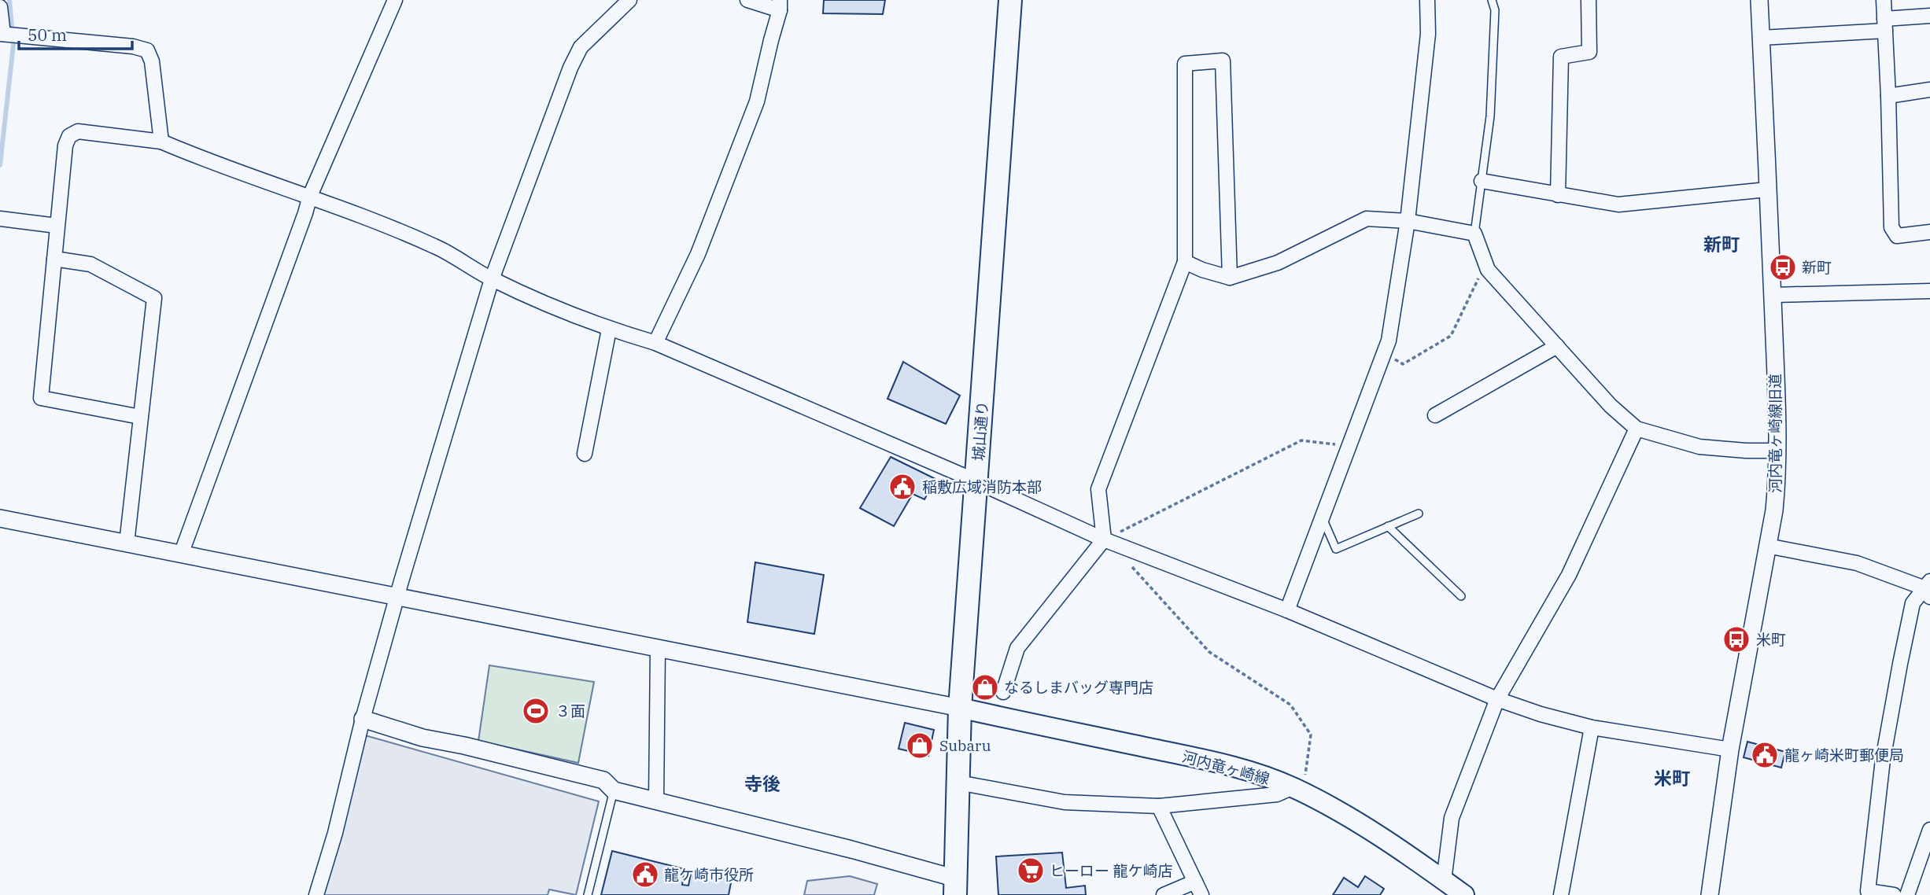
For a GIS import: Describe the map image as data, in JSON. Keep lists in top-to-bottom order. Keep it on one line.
{"streets":{"main road":["城山通り","河内竜ヶ崎線"],"street":["河内竜ヶ崎線旧道"]},"crossings":[["城山通り","河内竜ヶ崎線"]],"districts":["新町","米町","寺後"],"places":{"bus stop":["新町","米町"],"public building":["稲敷広域消防本部","龍ヶ崎米町郵便局","龍ケ崎市役所"],"shop":["なるしまバッグ専門店","Subaru"],"sports":["３面"],"supermarket":["ヒーロー 龍ケ崎店"]},"scale_bar":"50 m"}
